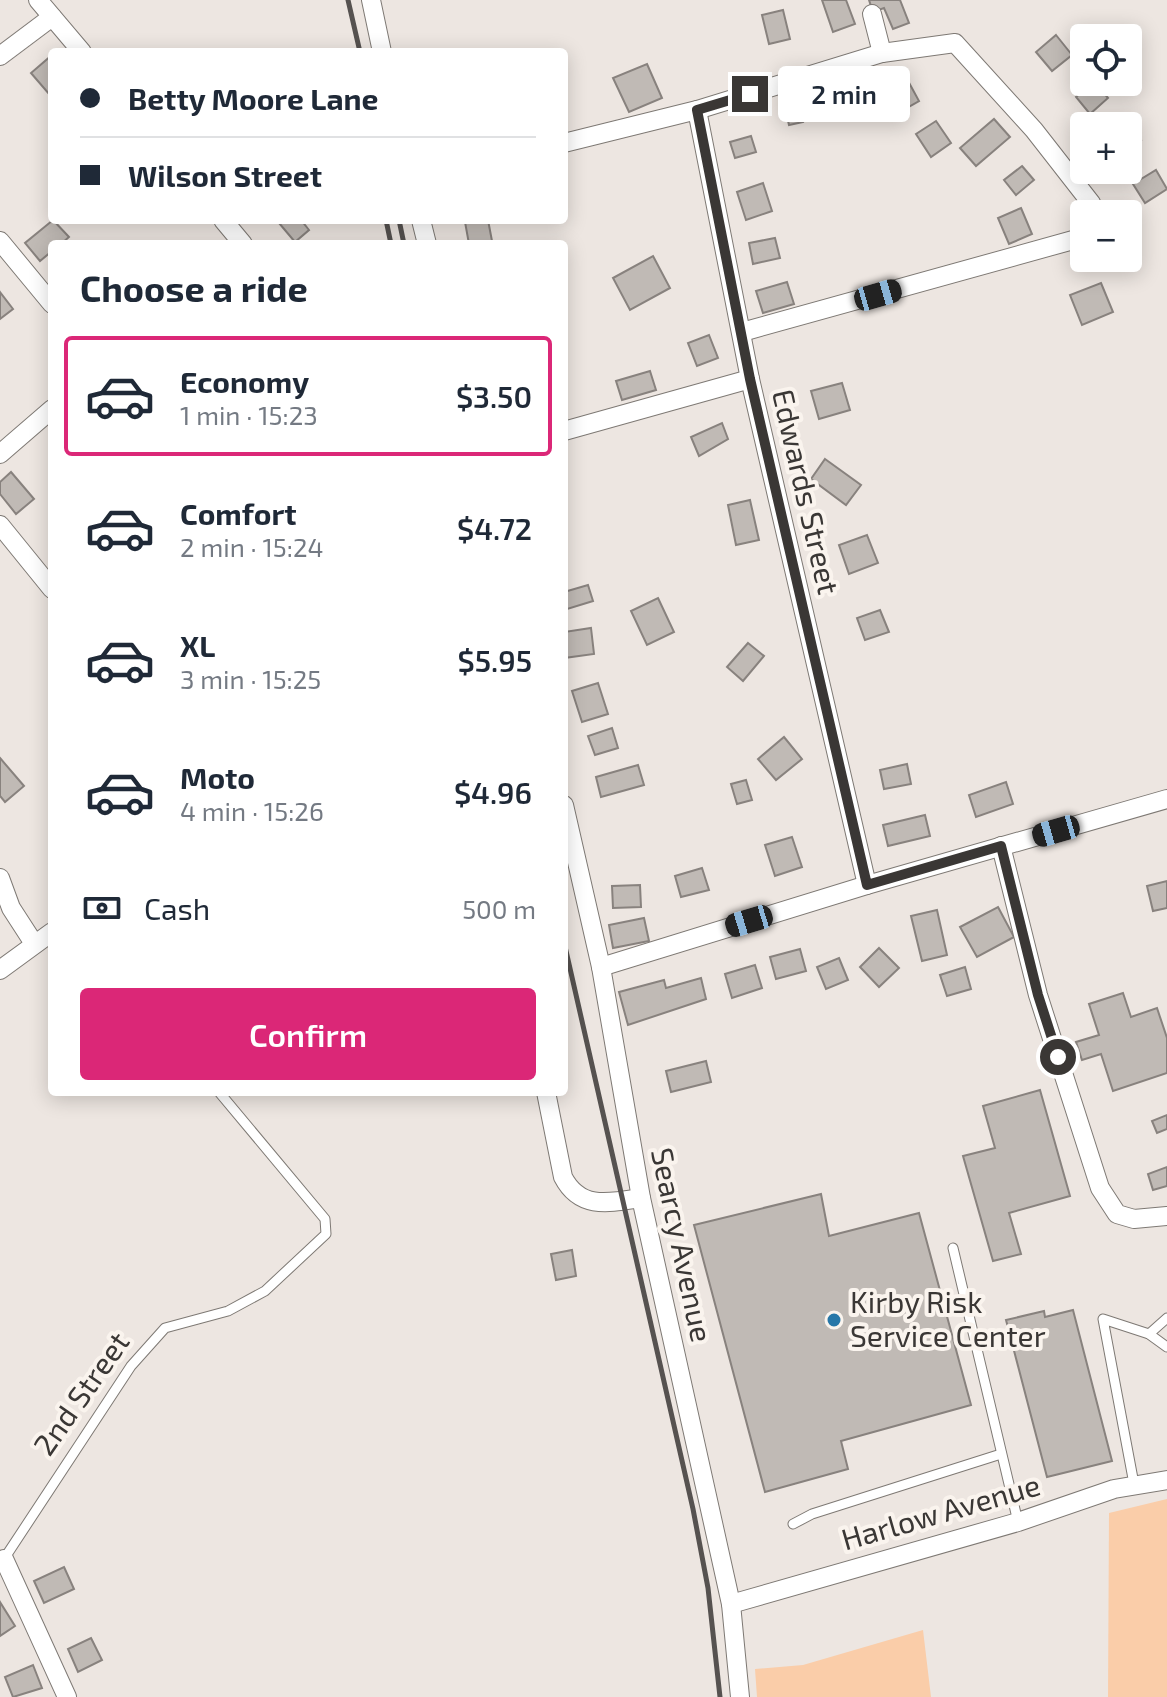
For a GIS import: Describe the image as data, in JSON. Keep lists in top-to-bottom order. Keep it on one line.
{"streets":{"street":["Edwards Street","Searcy Avenue","Harlow Avenue"],"lane":["2nd Street"]},"crossings":[["Searcy Avenue","Harlow Avenue"]],"places":["Kirby Risk Service Center"],"page":{"map_buttons":["+","−"],"banner":["Betty Moore Lane","Wilson Street"],"bubble":"2 min","heading":"Choose a ride","list":[{"name":"Economy","note":"1 min · 15:23","value":"$3.50"},{"name":"Comfort","note":"2 min · 15:24","value":"$4.72"},{"name":"XL","note":"3 min · 15:25","value":"$5.95"},{"name":"Moto","note":"4 min · 15:26","value":"$4.96"}],"pay":["Cash","500 m"],"buttons":"Confirm"}}
